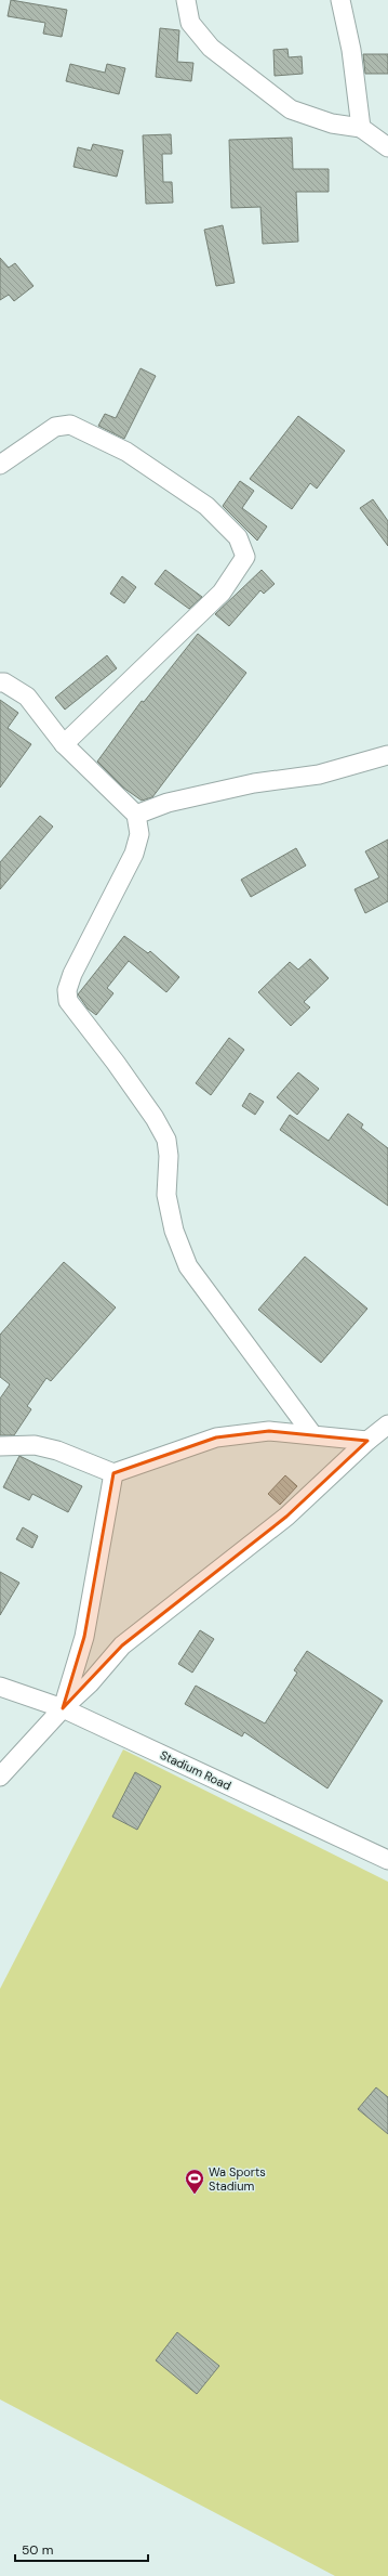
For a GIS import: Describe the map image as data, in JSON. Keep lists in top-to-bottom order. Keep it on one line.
{"streets":{"street":["Stadium Road"]},"places":{"sports":["Wa Sports Stadium"]},"scale_bar":"50 m"}
